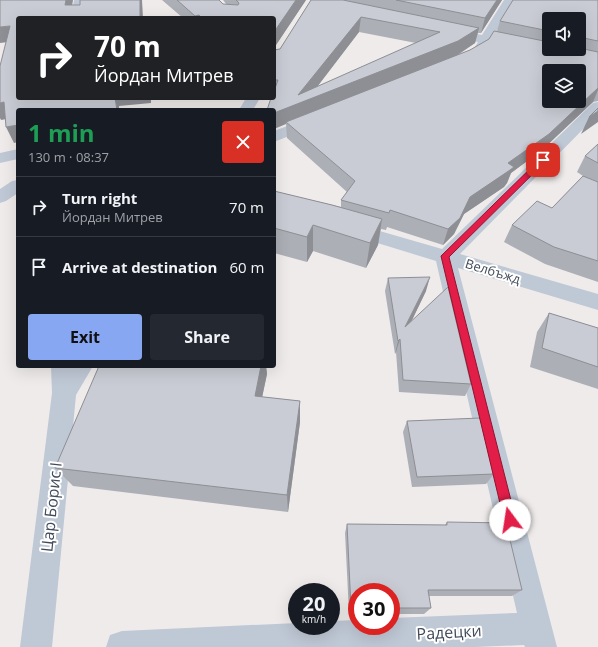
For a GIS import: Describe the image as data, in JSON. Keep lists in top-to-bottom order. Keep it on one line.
{"streets":{"street":["Велбъжд","Цар Борис I","Радецки"]},"page":{"turn":["70 m","Йордан Митрев"],"heading":["1 min","130 m · 08:37"],"list":[{"name":"Turn right","note":"Йордан Митрев","value":"70 m"},{"name":"Arrive at destination","value":"60 m"}],"buttons":["Exit","Share"],"speed":"20 km/h","limit":"30"}}
